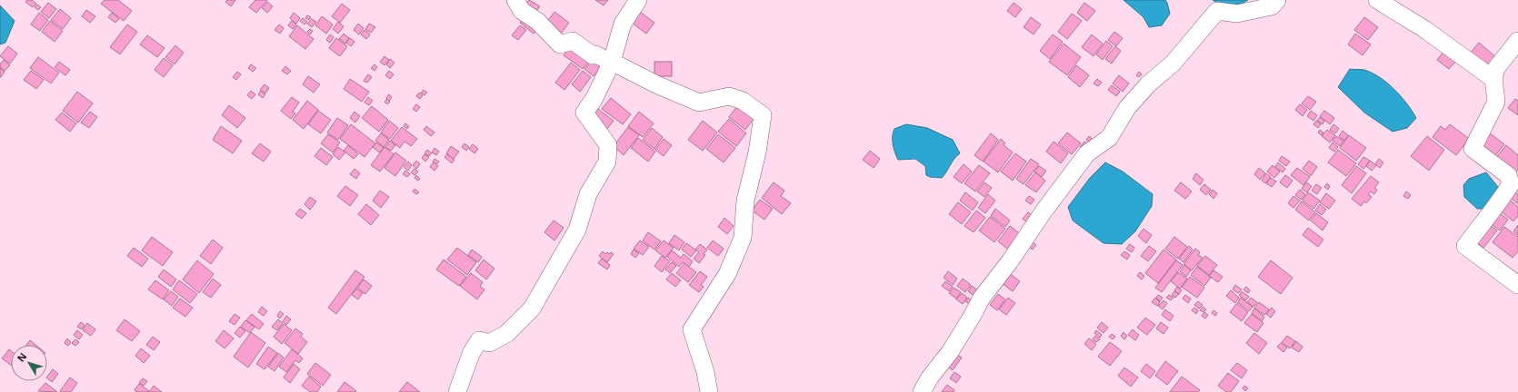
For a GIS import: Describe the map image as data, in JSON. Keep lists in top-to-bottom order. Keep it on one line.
{"north":"top left"}
